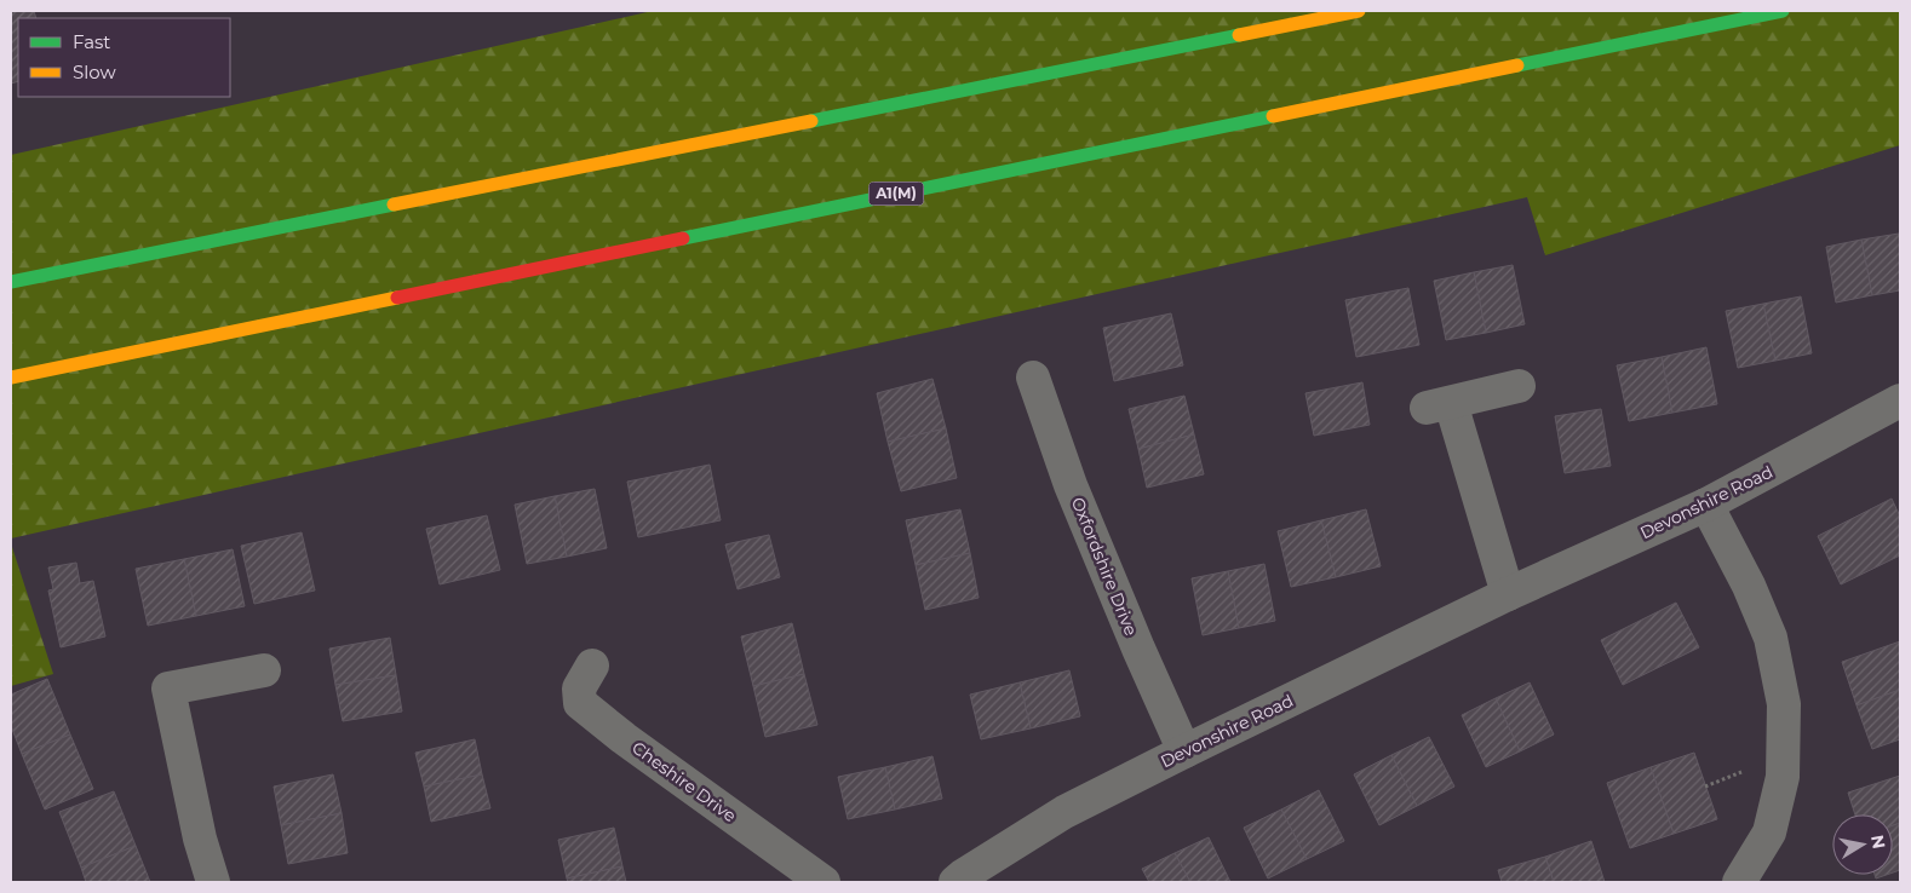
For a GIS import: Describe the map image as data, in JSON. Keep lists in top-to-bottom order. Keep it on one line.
{"streets":{"highway":["A1(M)"],"street":["Devonshire Road","Oxfordshire Drive","Cheshire Drive"]},"crossings":[["Devonshire Road","Oxfordshire Drive"]],"legend":["Fast","Slow"],"north":"right"}
